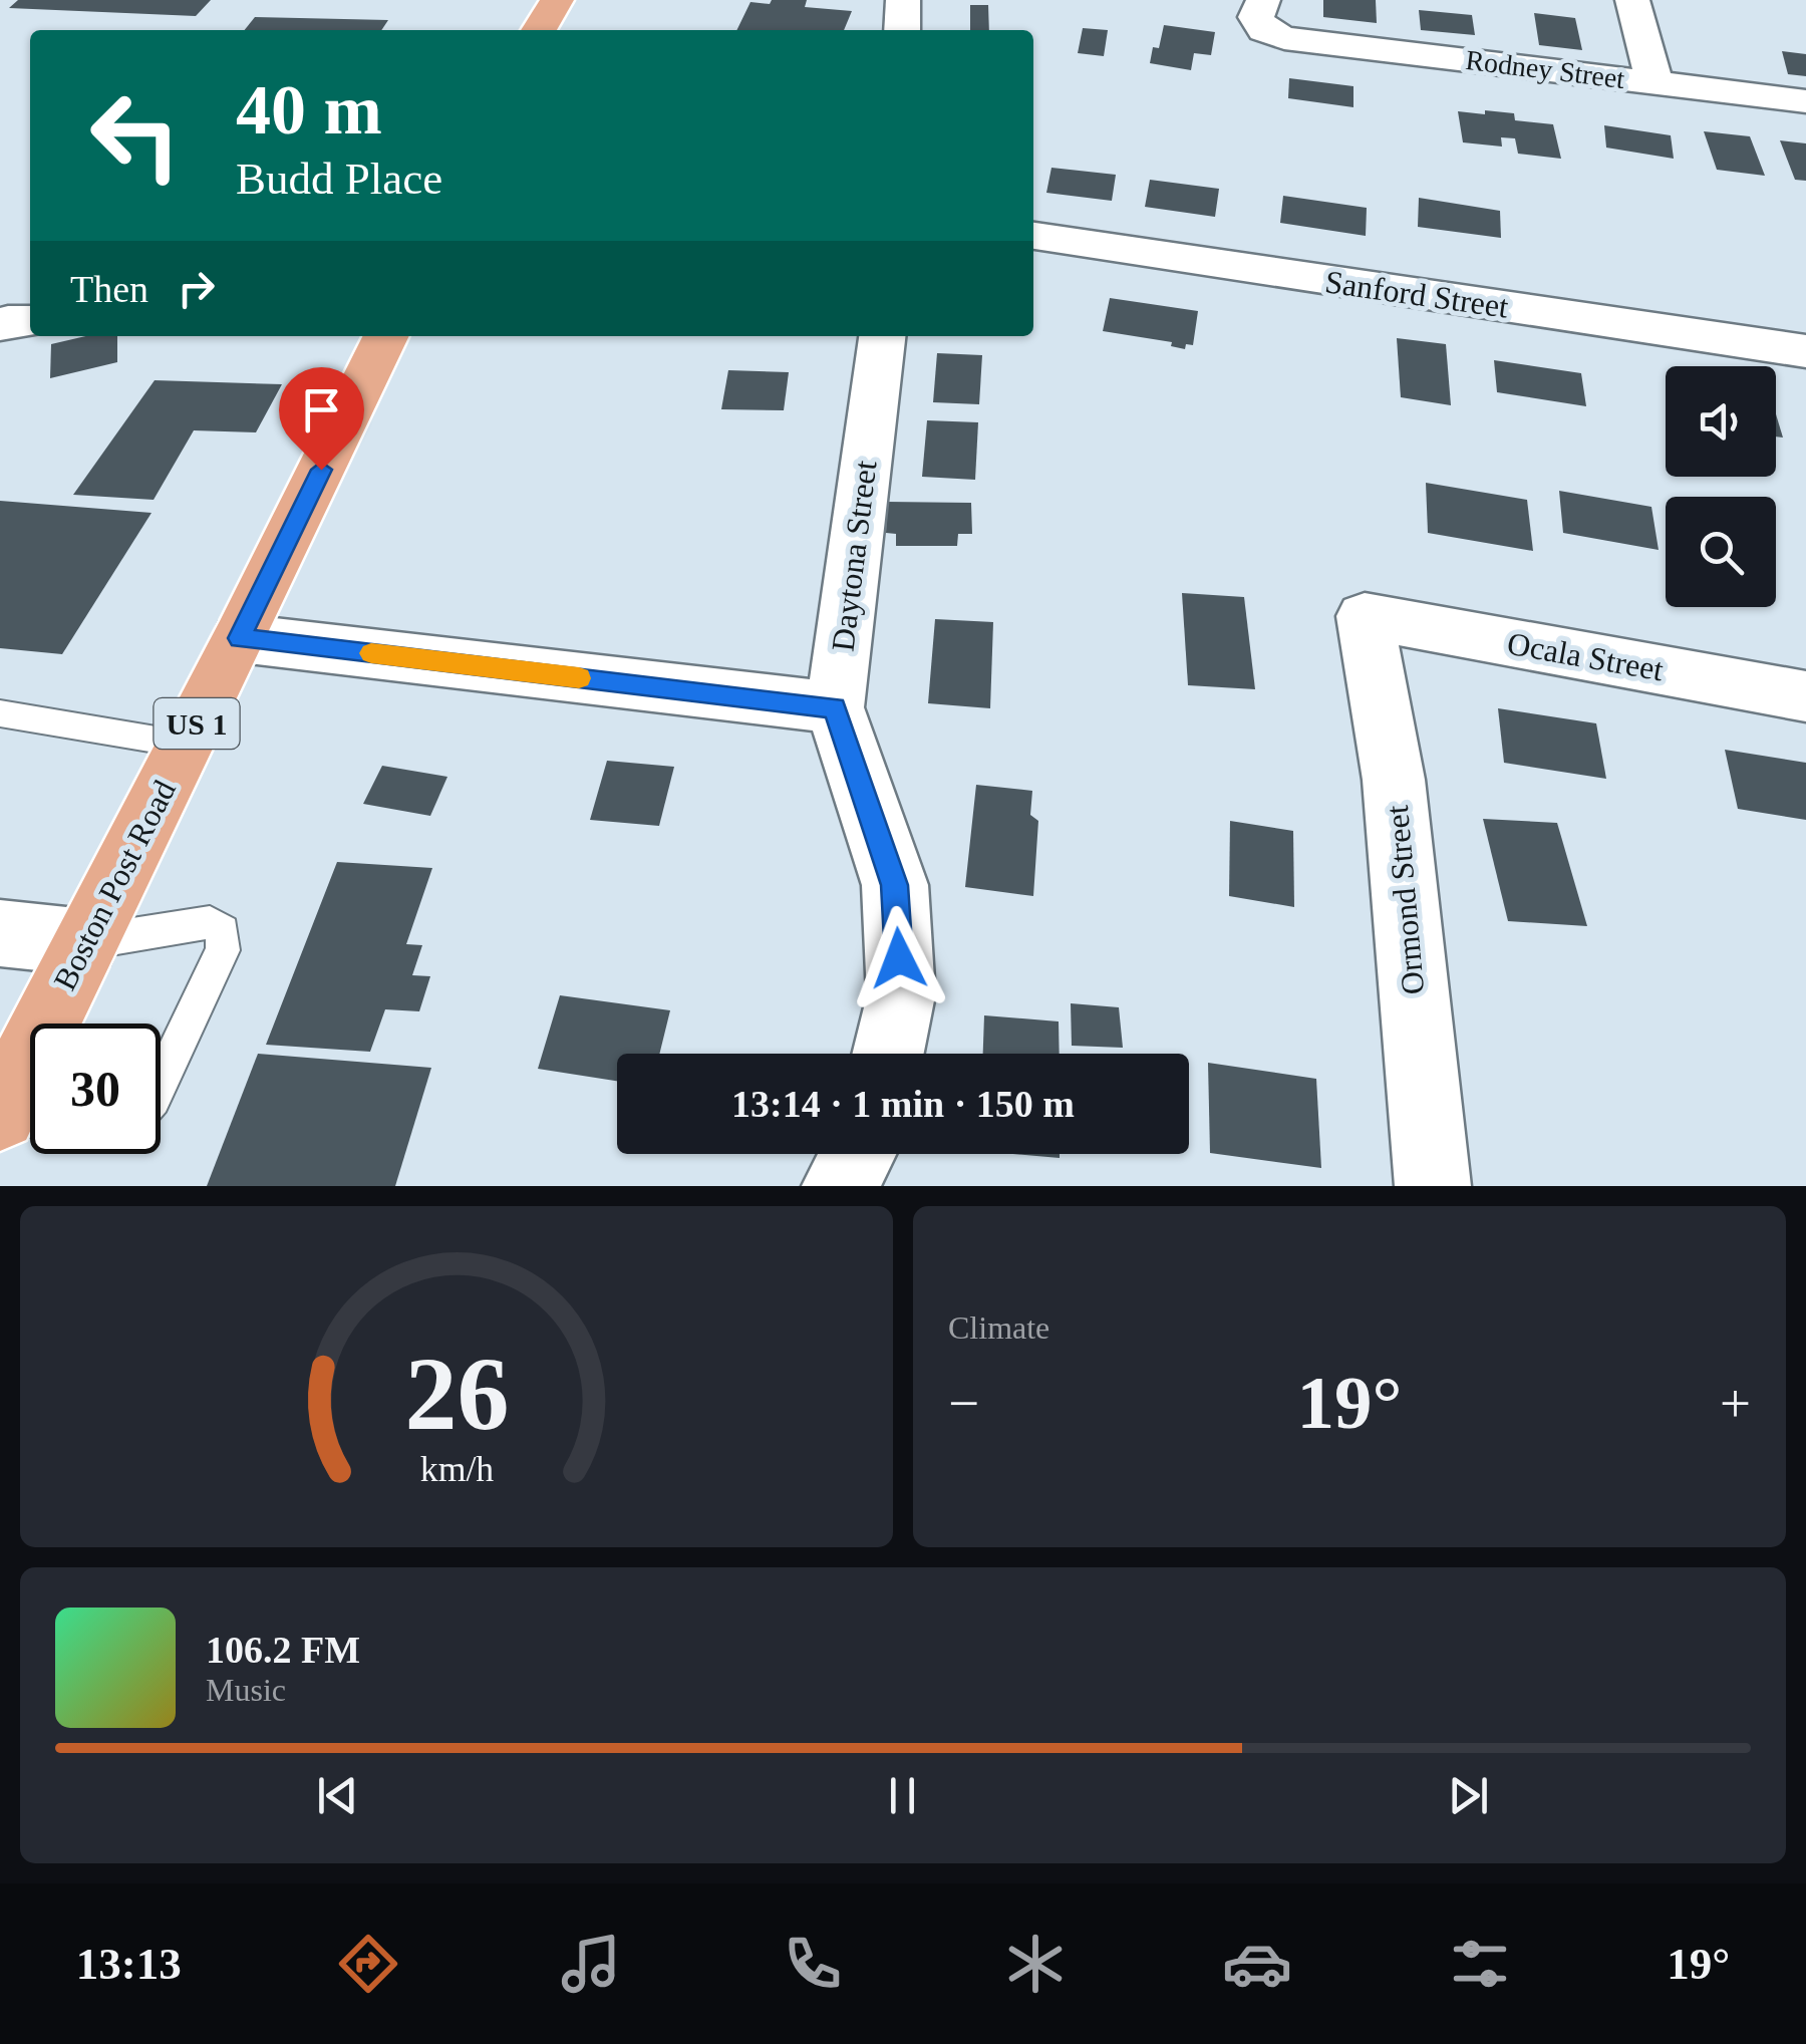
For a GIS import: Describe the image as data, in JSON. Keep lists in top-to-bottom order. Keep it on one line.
{"streets":{"main road":["US 1","Boston Post Road"],"street":["Rodney Street","Sanford Street","Daytona Street","Ocala Street","Ormond Street"]},"crossings":[["Ocala Street","Ormond Street"]],"page":{"turn":["40 m","Budd Place"],"then":"Then","limit":"30","trip":"13:14 · 1 min · 150 m","tile":"Climate","heat":["−","19°","+"],"song":["106.2 FM","Music"],"tabs":["13:13","19°"],"gauge":["26","km/h"]}}
